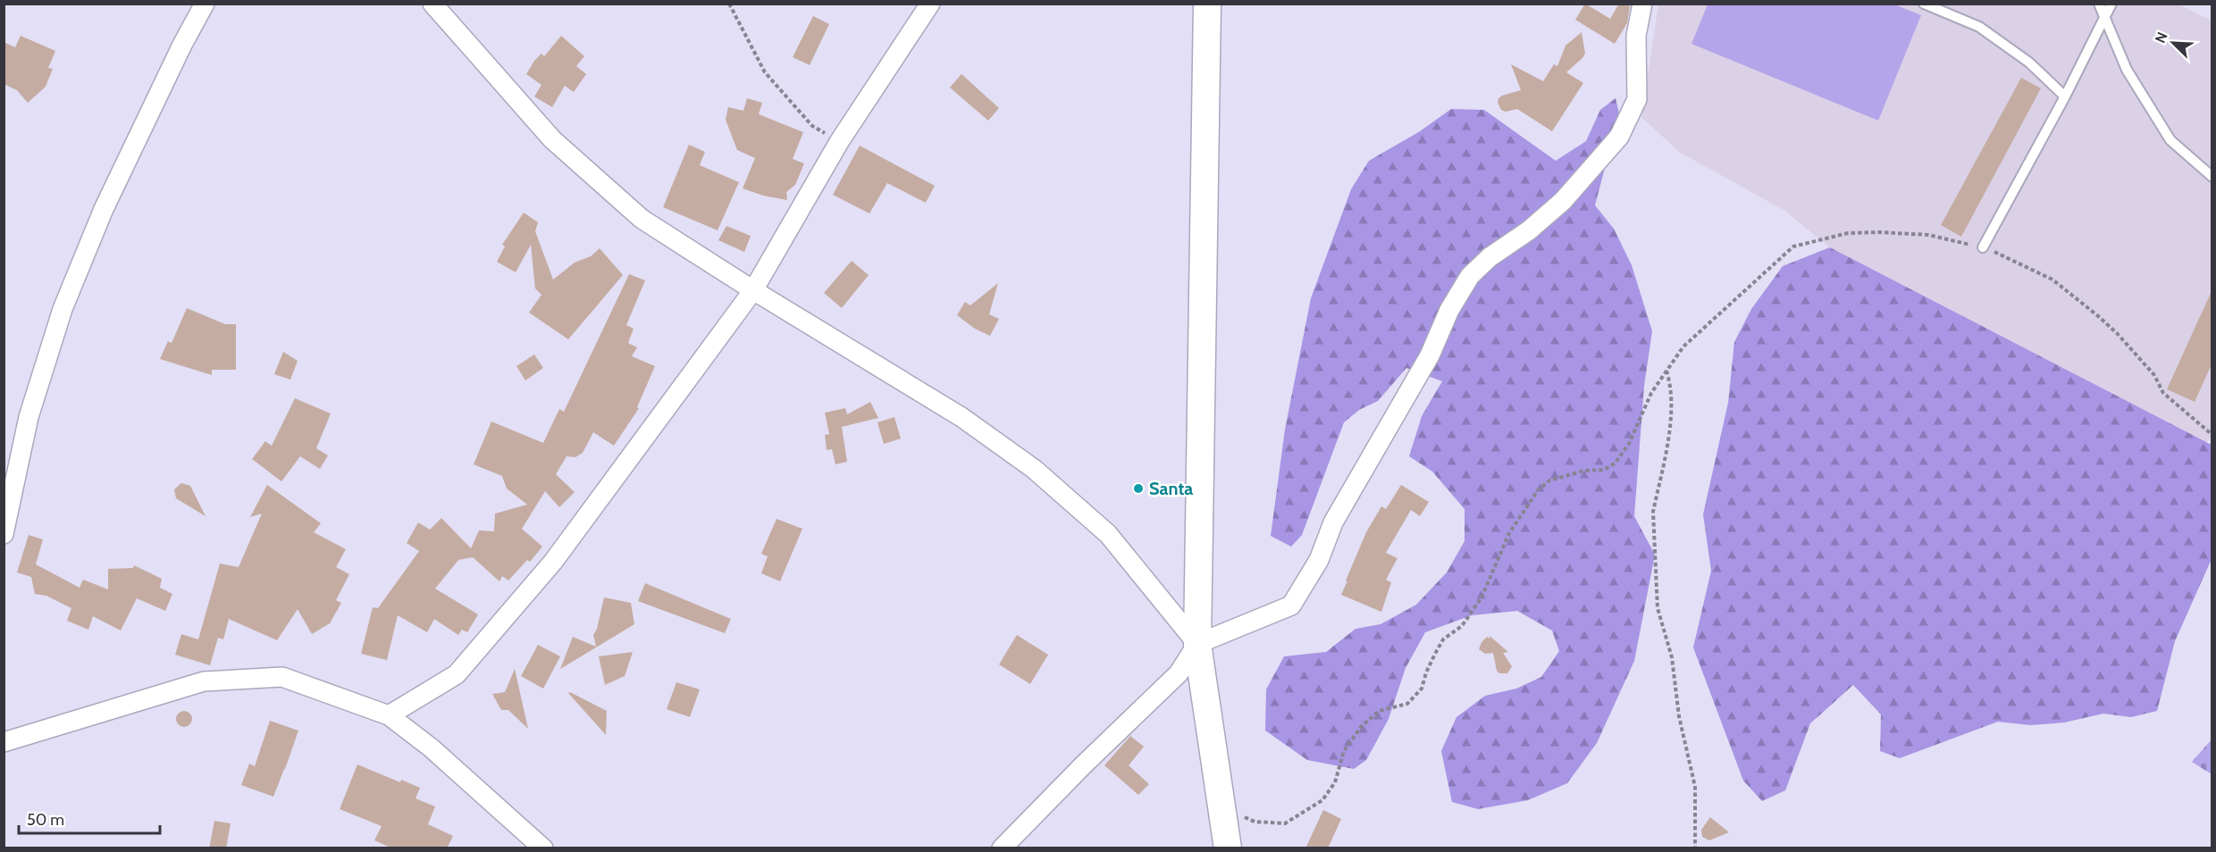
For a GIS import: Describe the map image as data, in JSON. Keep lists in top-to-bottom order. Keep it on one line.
{"places":["Santa"],"scale_bar":"50 m","north":"top left"}
